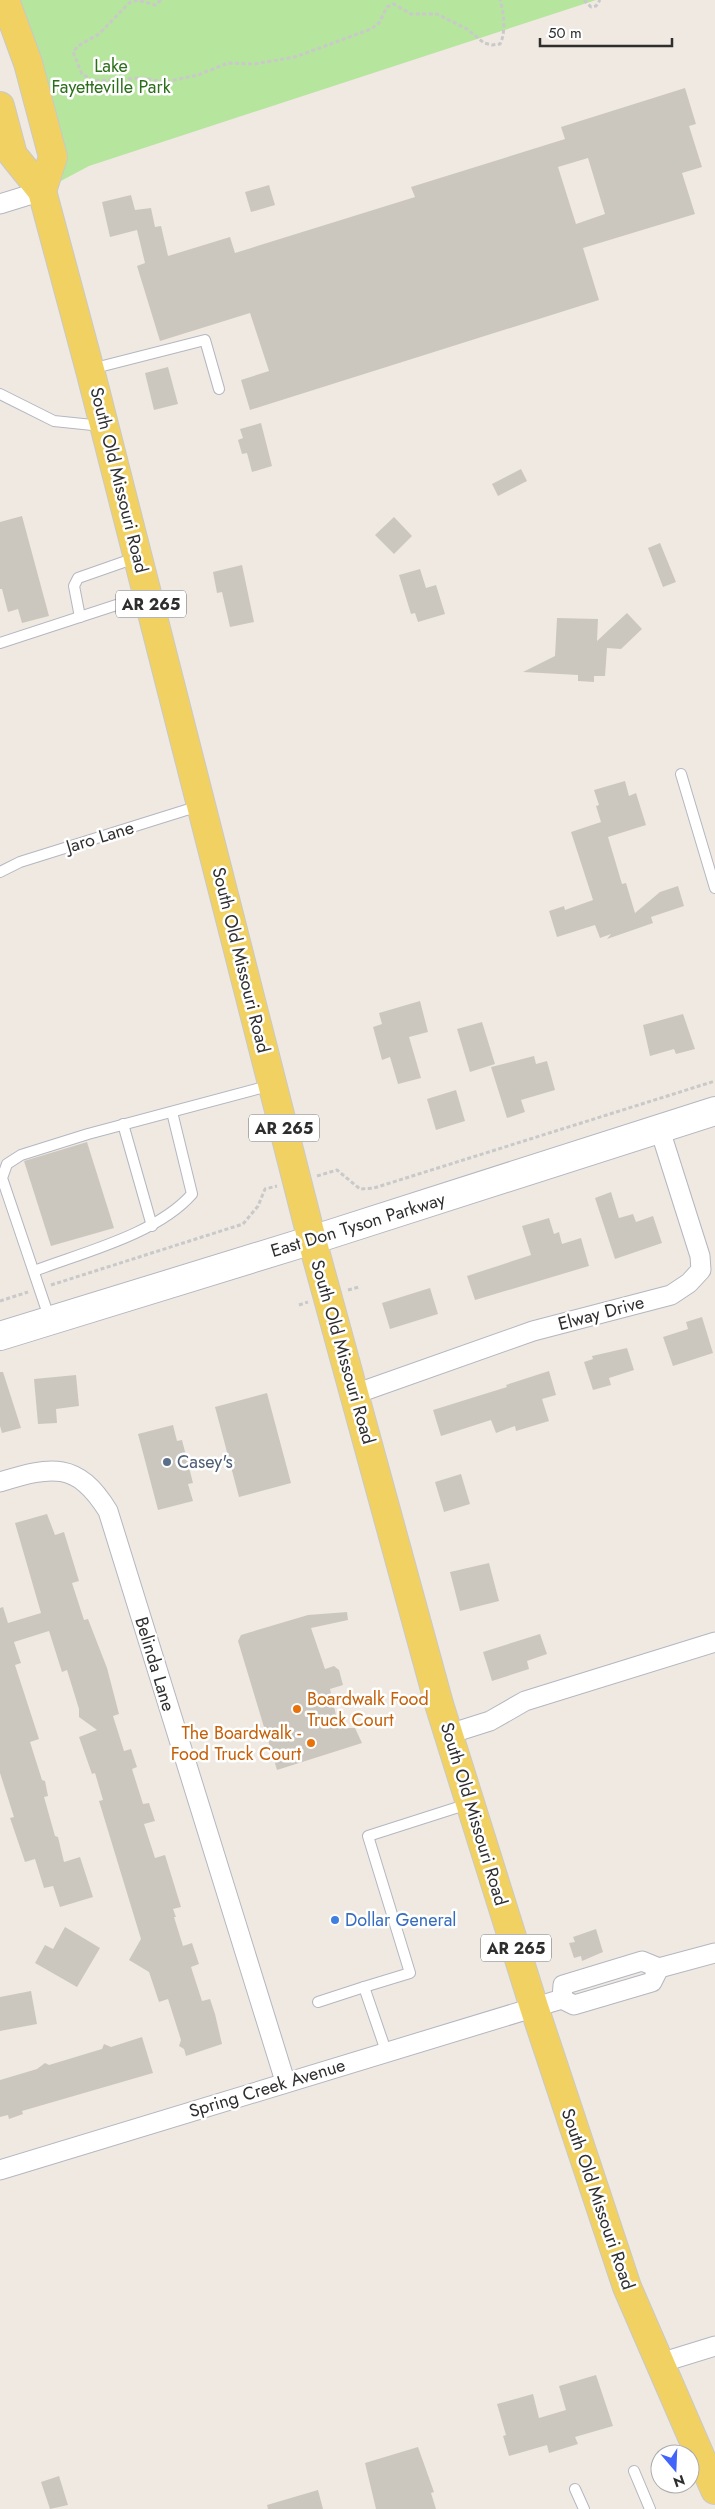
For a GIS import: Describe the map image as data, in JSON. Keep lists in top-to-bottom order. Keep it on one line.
{"streets":{"main road":["South Old Missouri Road","AR 265","East Don Tyson Parkway"],"street":["Elway Drive","Belinda Lane","Spring Creek Avenue"],"lane":["Jaro Lane"]},"crossings":[["South Old Missouri Road","AR 265"],["South Old Missouri Road","Jaro Lane"],["South Old Missouri Road","East Don Tyson Parkway"],["South Old Missouri Road","Elway Drive"],["South Old Missouri Road","Spring Creek Avenue"],["East Don Tyson Parkway","Elway Drive"],["Belinda Lane","Spring Creek Avenue"]],"parks":["Lake Fayetteville Park"],"places":["Casey's","Boardwalk Food Truck Court","The Boardwalk - Food Truck Court","Dollar General"],"scale_bar":"50 m","north":"bottom"}
